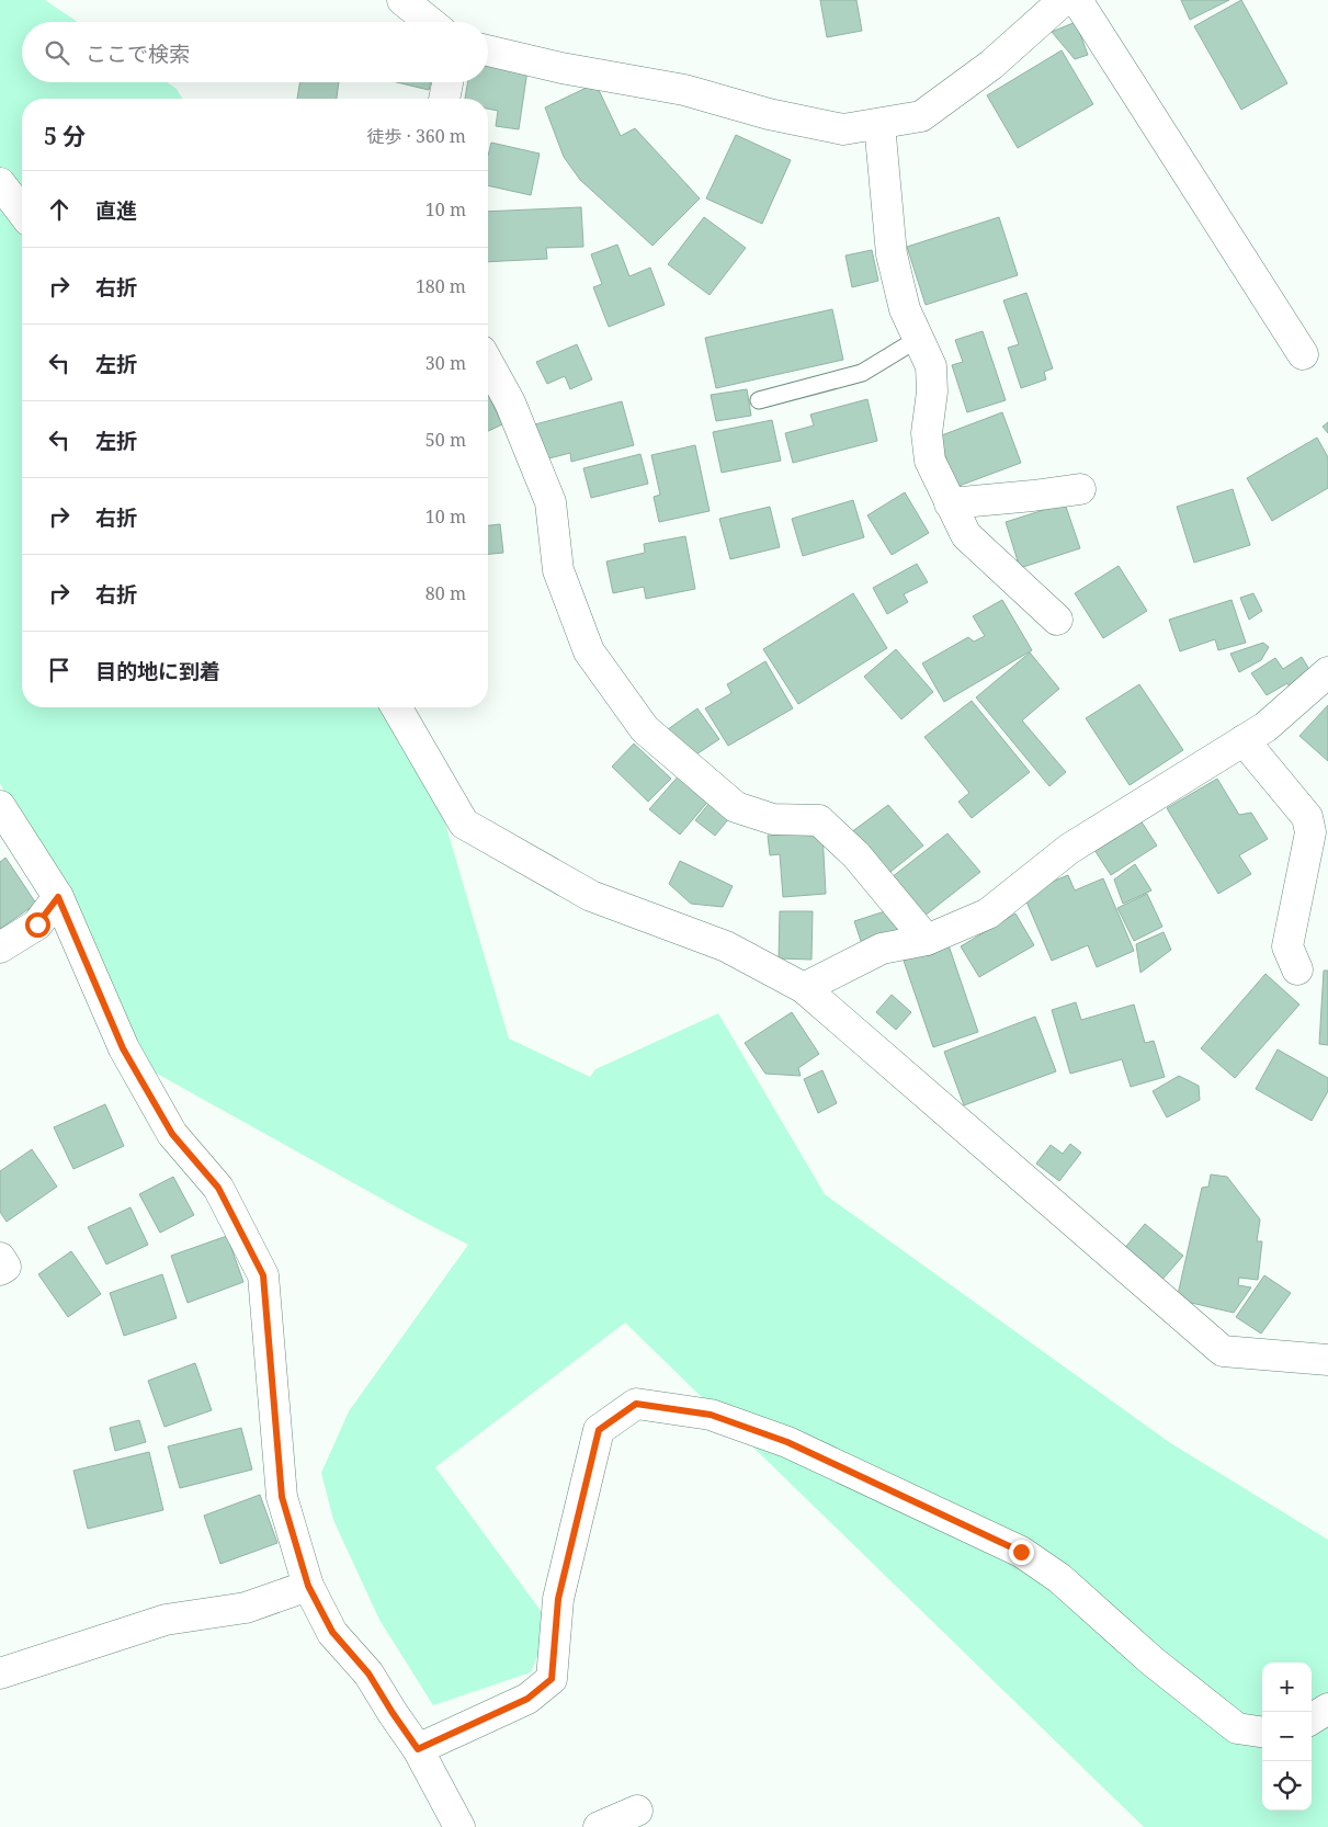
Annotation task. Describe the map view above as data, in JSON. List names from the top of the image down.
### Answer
{
  "page": {
    "search": "ここで検索",
    "heading": ["5 分", "徒歩 · 360 m"],
    "list": [
      ["直進", "10 m"],
      ["右折", "180 m"],
      ["左折", "30 m"],
      ["左折", "50 m"],
      ["右折", "10 m"],
      ["右折", "80 m"],
      "目的地に到着"
    ],
    "map_buttons": ["+", "−"]
  }
}
